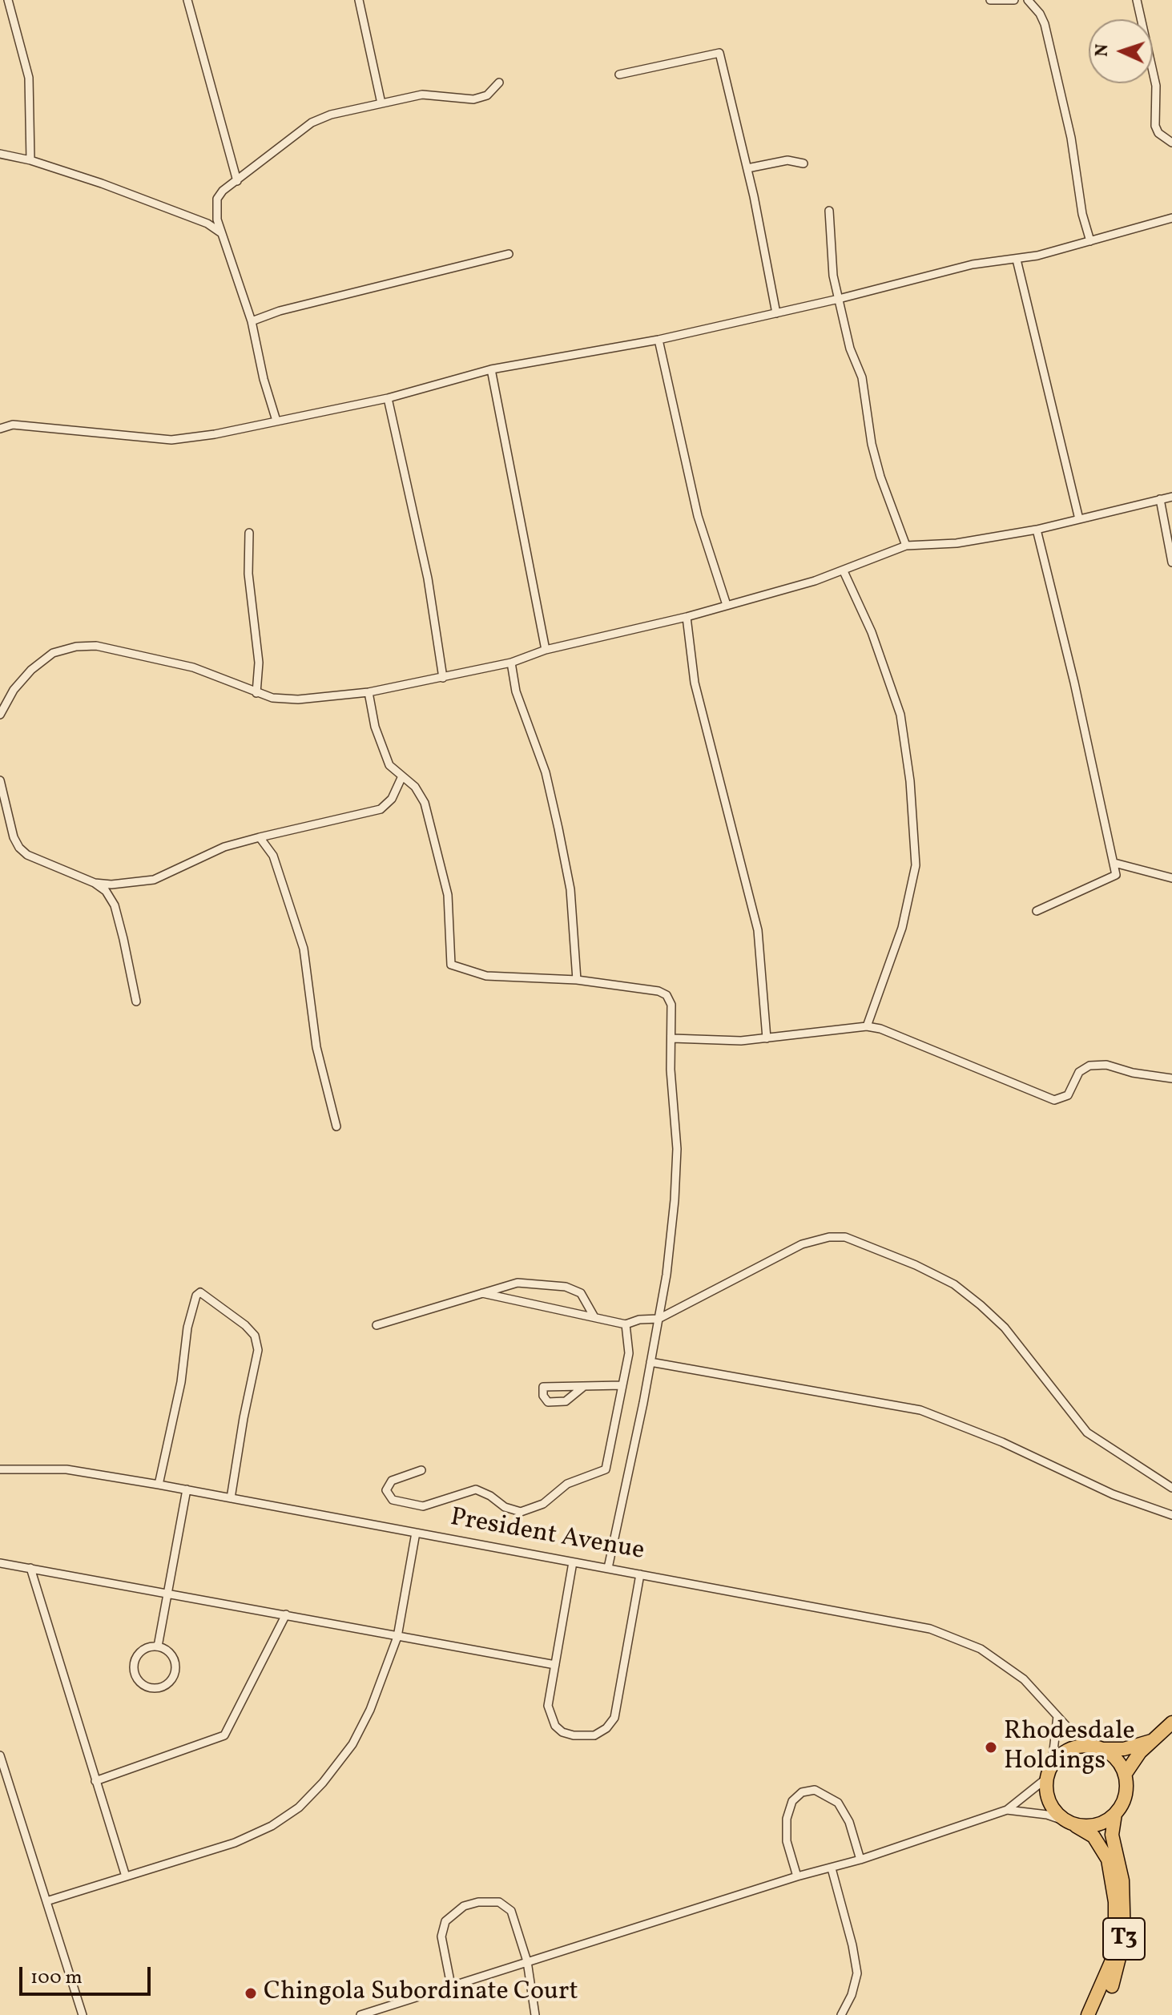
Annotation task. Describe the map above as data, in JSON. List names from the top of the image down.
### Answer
{
  "streets": {
    "highway": ["T3"],
    "street": ["President Avenue"]
  },
  "crossings": [
    ["President Avenue", "T3"]
  ],
  "places": ["Rhodesdale Holdings", "Chingola Subordinate Court"],
  "scale_bar": "100 m",
  "north": "left"
}
